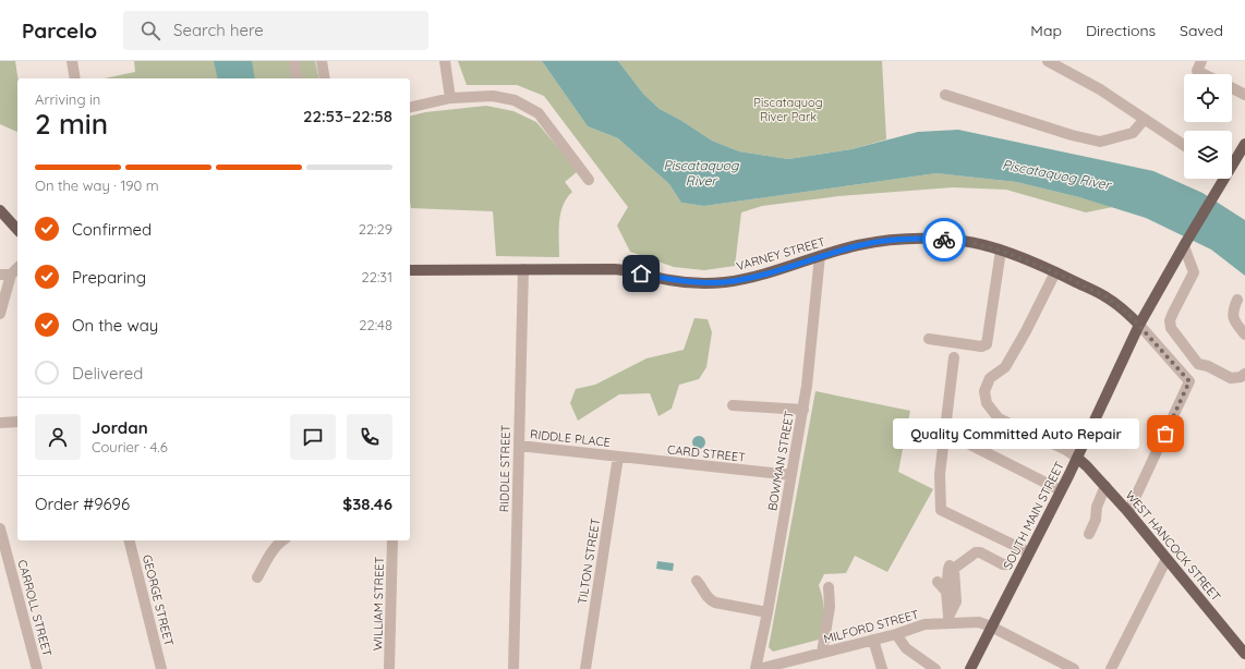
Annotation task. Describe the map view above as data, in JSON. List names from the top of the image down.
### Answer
{
  "streets": {
    "main road": ["VARNEY STREET", "SOUTH MAIN STREET", "WEST HANCOCK STREET"],
    "street": [
      "RIDDLE PLACE",
      "CARD STREET",
      "BOWMAN STREET",
      "RIDDLE STREET",
      "TILTON STREET",
      "GEORGE STREET",
      "WILLIAM STREET",
      "CARROLL STREET",
      "MILFORD STREET"
    ]
  },
  "crossings": [
    ["VARNEY STREET", "BOWMAN STREET"],
    ["VARNEY STREET", "RIDDLE STREET"],
    ["VARNEY STREET", "SOUTH MAIN STREET"],
    ["RIDDLE PLACE", "CARD STREET"],
    ["RIDDLE PLACE", "RIDDLE STREET"],
    ["RIDDLE PLACE", "TILTON STREET"],
    ["CARD STREET", "BOWMAN STREET"],
    ["CARD STREET", "TILTON STREET"],
    ["BOWMAN STREET", "MILFORD STREET"],
    ["SOUTH MAIN STREET", "WEST HANCOCK STREET"],
    ["SOUTH MAIN STREET", "MILFORD STREET"]
  ],
  "water": ["Piscataquog River"],
  "parks": ["Piscataquog River Park"],
  "places": ["Quality Committed Auto Repair"],
  "page": {
    "header": "Parcelo",
    "search": "Search here",
    "nav": ["Map", "Directions", "Saved"],
    "heading": ["2 min", "Arriving in", "22:53–22:58"],
    "panel": [
      "Jordan",
      "Courier · 4.6",
      "Order #9696",
      "$38.46"
    ],
    "bar": "On the way · 190 m",
    "list": [
      ["Confirmed", "22:29"],
      ["Preparing", "22:31"],
      ["On the way", "22:48"],
      "Delivered"
    ],
    "bubble": "Quality Committed Auto Repair"
  }
}
